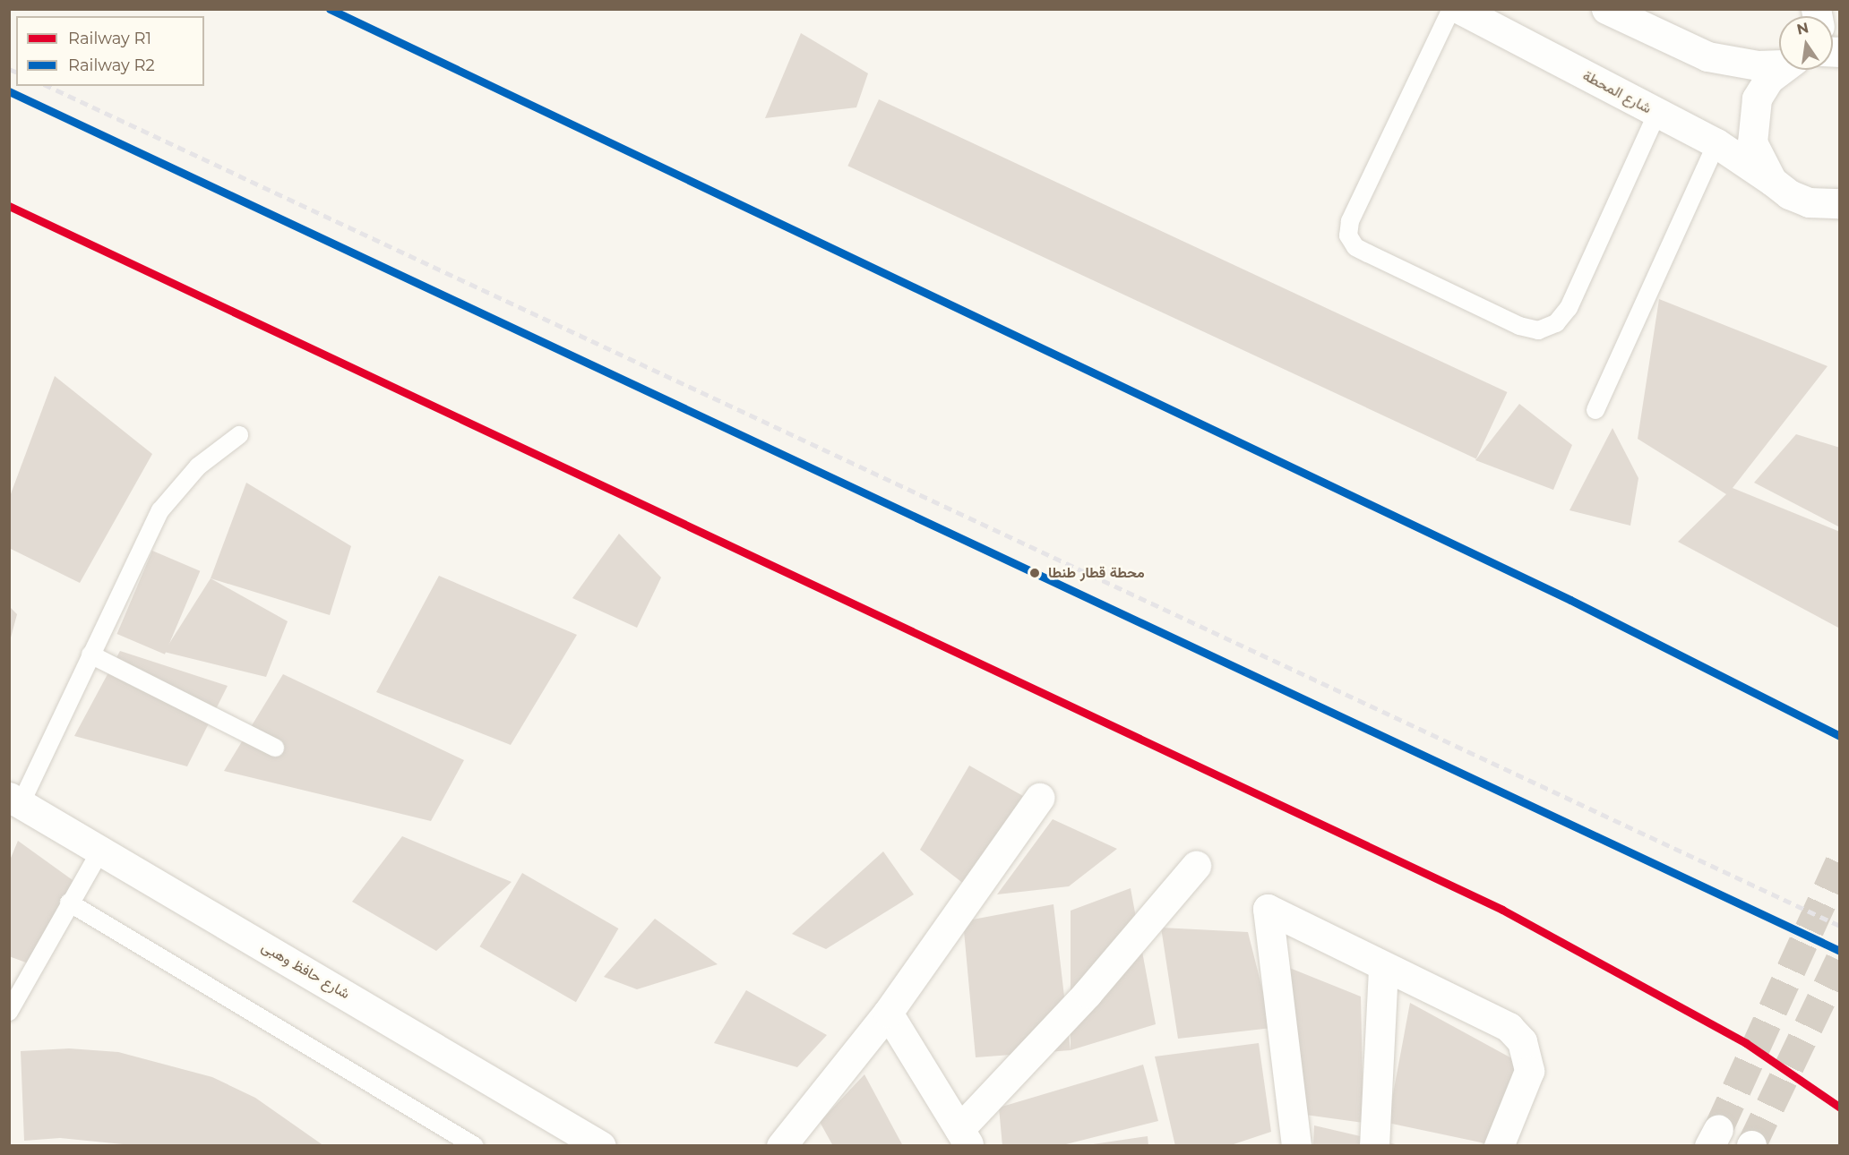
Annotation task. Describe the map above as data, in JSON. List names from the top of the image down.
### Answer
{
  "streets": {
    "street": ["شارع المحطة", "شارع حافظ وهبى"]
  },
  "places": ["محطة قطار طنطا"],
  "lines": ["rail line R2", "rail line R1"],
  "legend": ["Railway R1", "Railway R2"],
  "north": "top"
}
